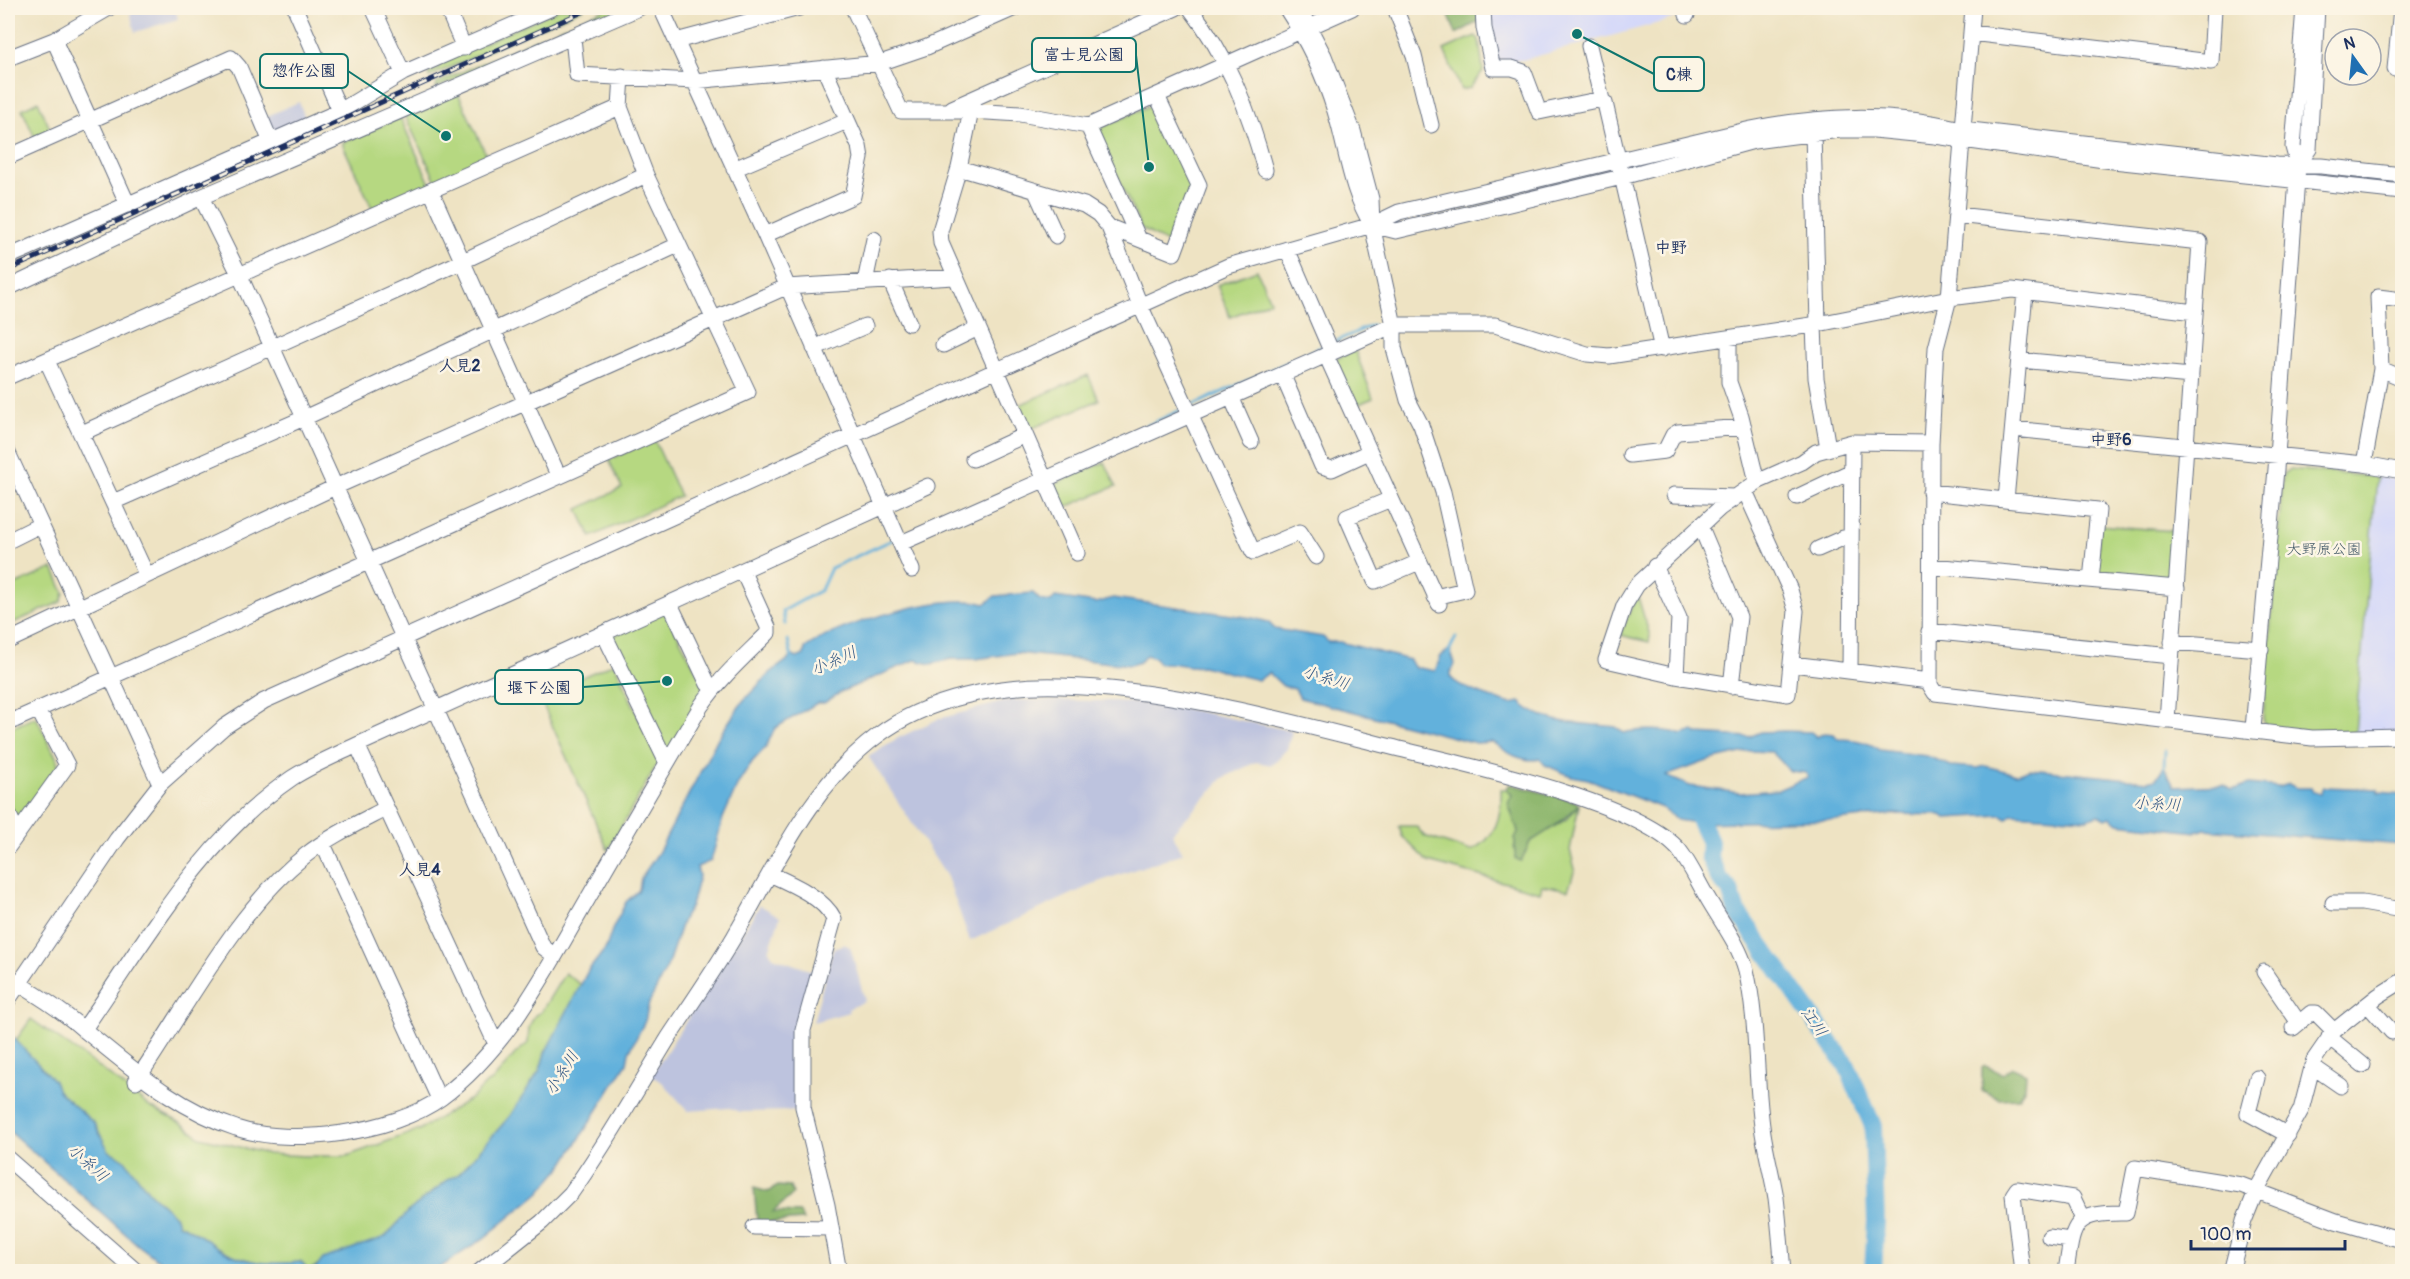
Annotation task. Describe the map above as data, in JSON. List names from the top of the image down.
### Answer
{
  "districts": [
    "中野",
    "人見2",
    "中野6",
    "人見4"
  ],
  "water": ["小糸川", "江川"],
  "parks": ["大野原公園"],
  "places": [
    "C棟",
    "惣作公園",
    "富士見公園",
    "堰下公園"
  ],
  "scale_bar": "100 m",
  "north": "top"
}
